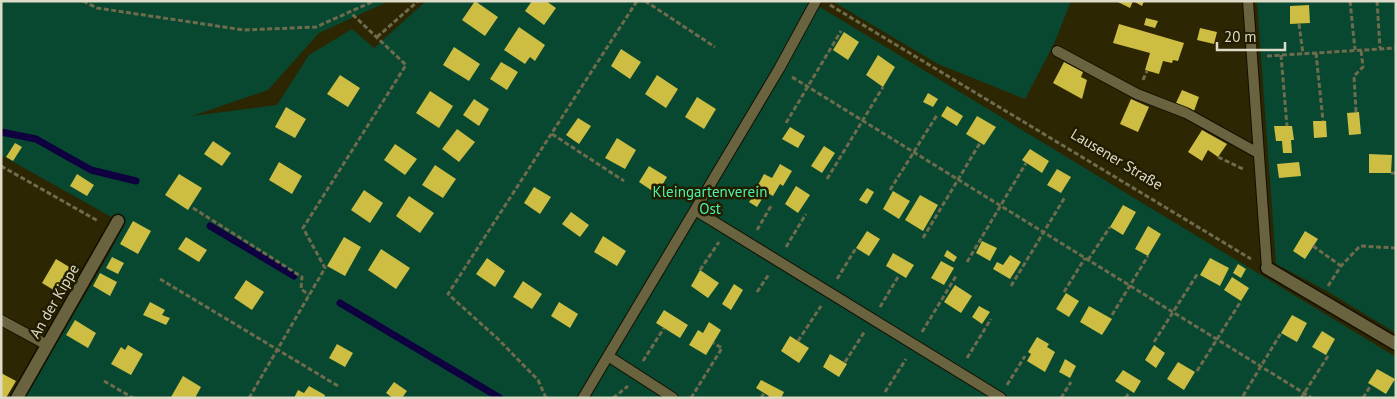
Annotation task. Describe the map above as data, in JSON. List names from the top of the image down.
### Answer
{
  "streets": {
    "street": ["An der Kippe"],
    "path": ["Lausener Straße"]
  },
  "parks": ["Kleingartenverein Ost"],
  "scale_bar": "20 m"
}
